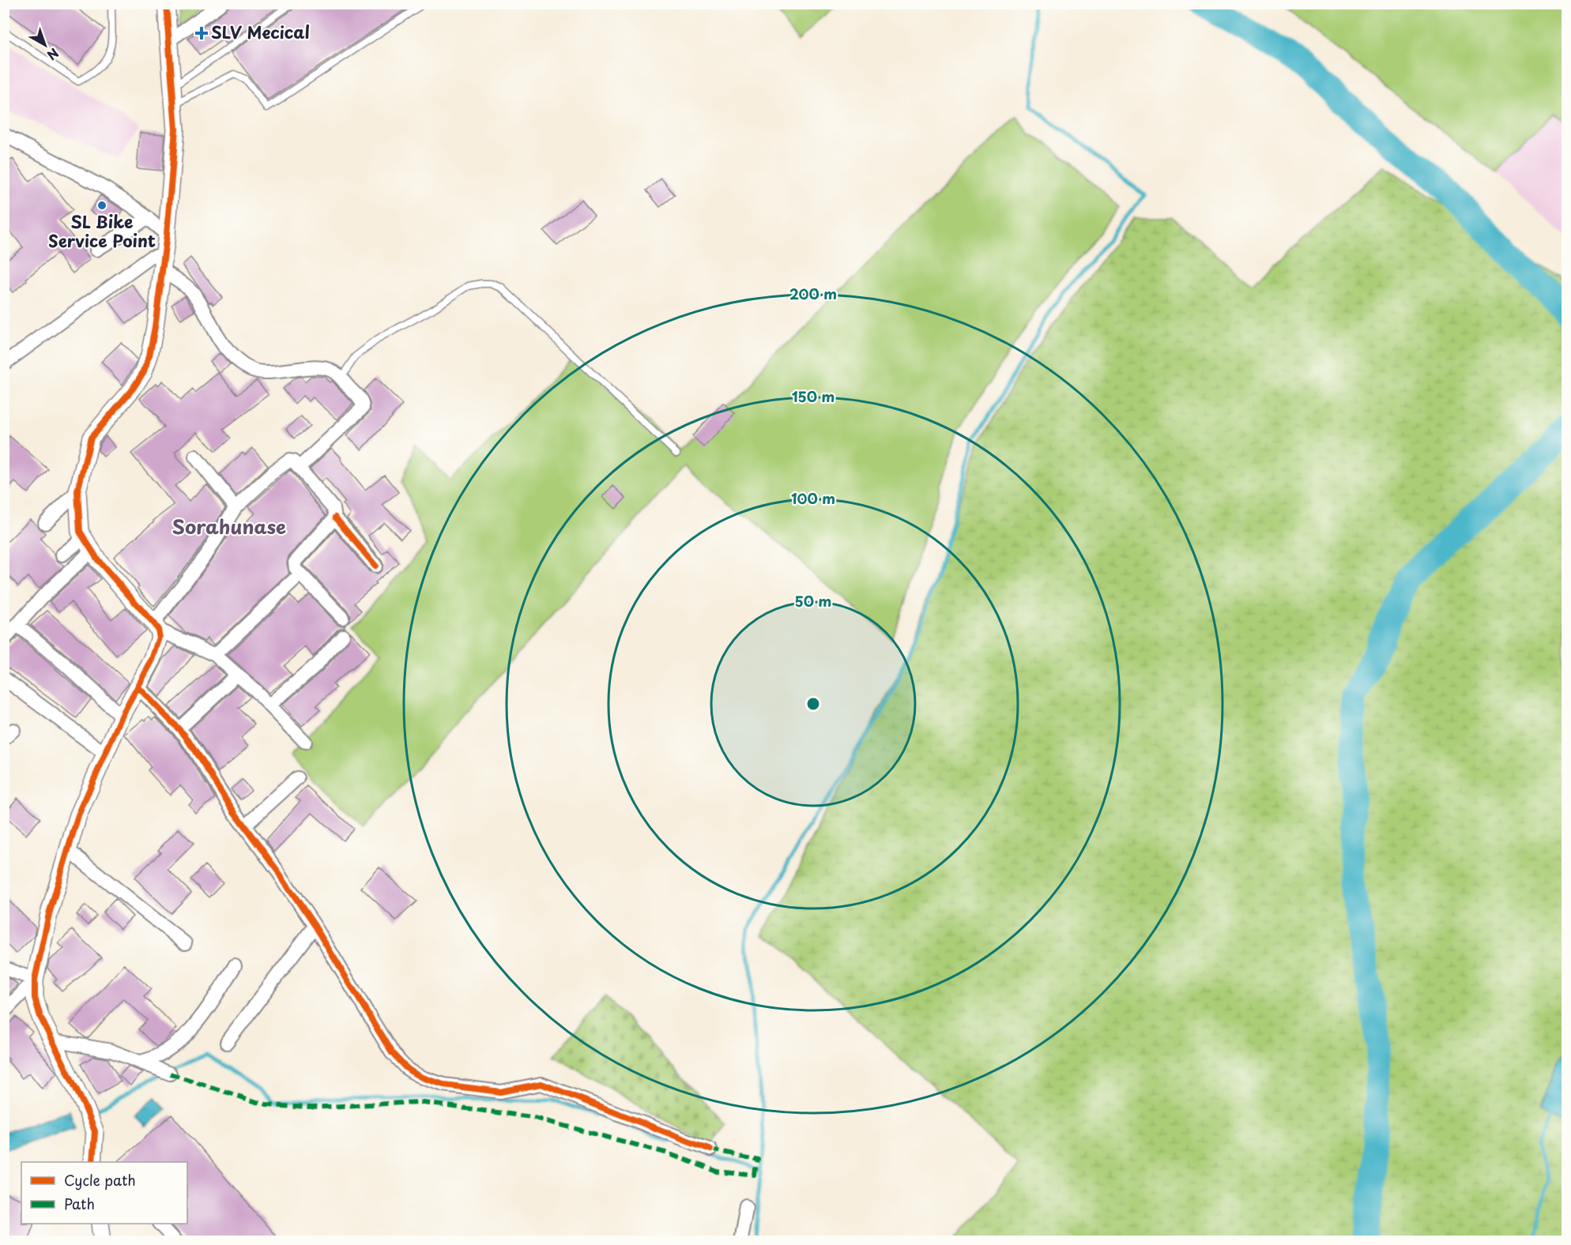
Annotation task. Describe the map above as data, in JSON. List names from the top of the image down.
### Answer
{
  "districts": ["Sorahunase"],
  "places": {
    "health": ["SLV Mecical"],
    "other": ["SL Bike Service Point"]
  },
  "legend": ["Cycle path", "Path"],
  "north": "bottom right",
  "rings": [
    "200 m",
    "150 m",
    "100 m",
    "50 m"
  ]
}
